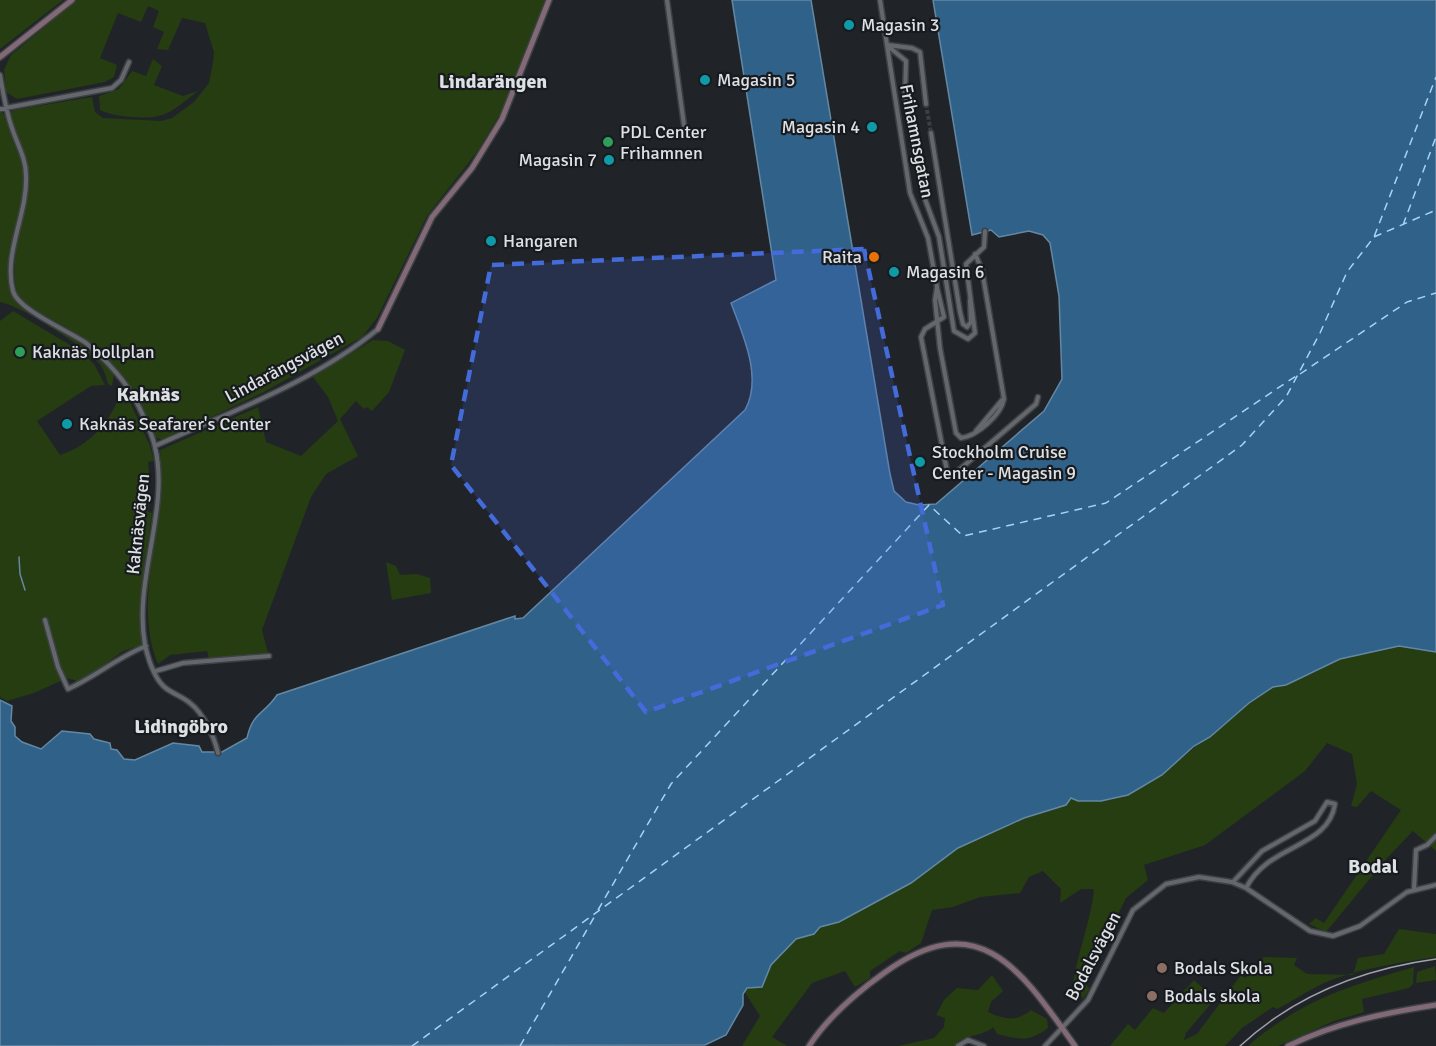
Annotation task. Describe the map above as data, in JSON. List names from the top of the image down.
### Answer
{
  "streets": {
    "street": [
      "Frihamnsgatan",
      "Lindarängsvägen",
      "Kaknäsvägen",
      "Bodalsvägen"
    ]
  },
  "crossings": [
    ["Lindarängsvägen", "Kaknäsvägen"]
  ],
  "districts": [
    "Lindarängen",
    "Kaknäs",
    "Lidingöbro",
    "Bodal"
  ],
  "places": [
    "Magasin 3",
    "Magasin 5",
    "Magasin 4",
    "PDL Center Frihamnen",
    "Magasin 7",
    "Hangaren",
    "Raita",
    "Magasin 6",
    "Kaknäs bollplan",
    "Kaknäs Seafarer's Center",
    "Stockholm Cruise Center - Magasin 9",
    "Bodals Skola",
    "Bodals skola"
  ]
}
